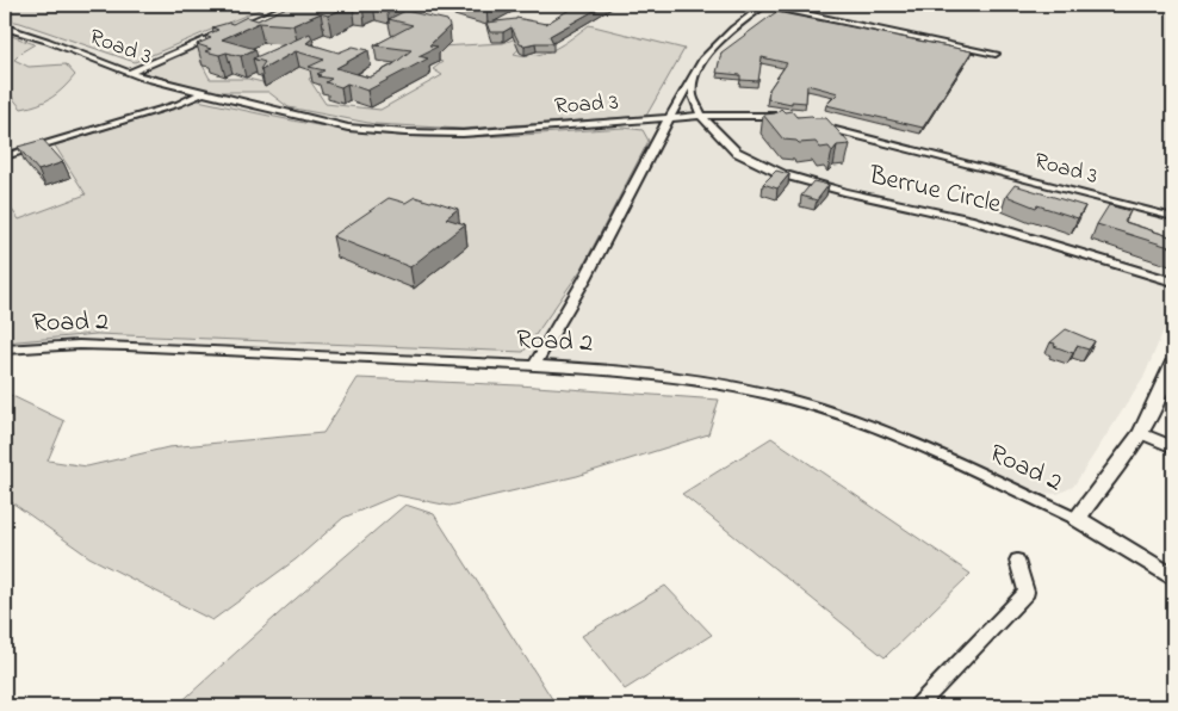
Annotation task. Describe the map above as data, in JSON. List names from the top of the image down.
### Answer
{
  "streets": {
    "street": ["Road 3", "Berrue Circle", "Road 2"]
  },
  "crossings": [
    ["Road 3", "Berrue Circle"]
  ]
}
